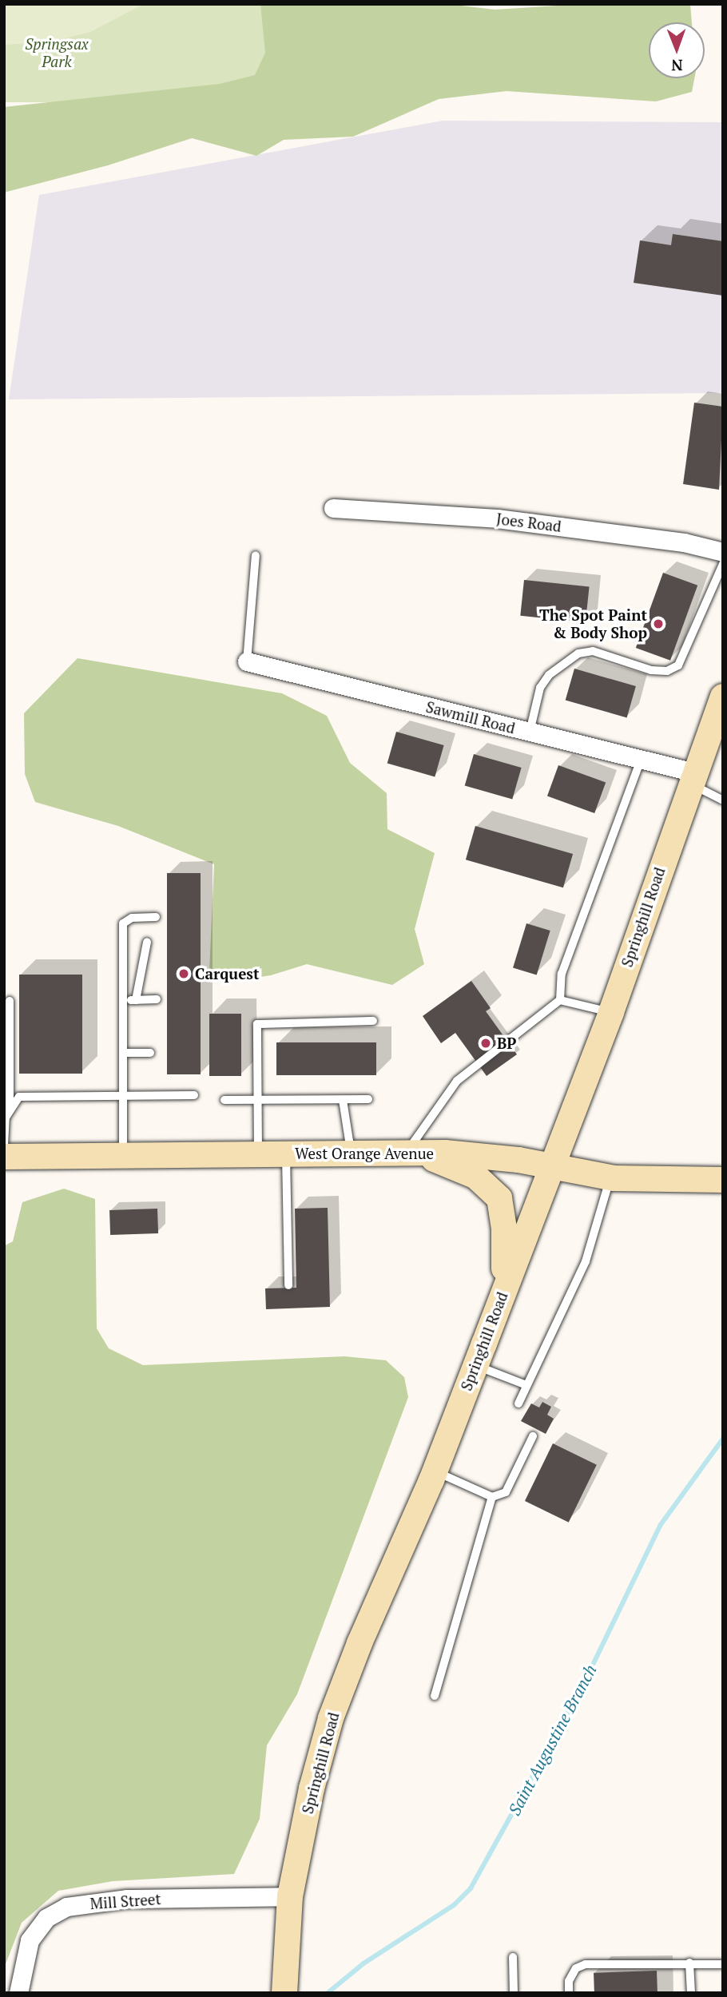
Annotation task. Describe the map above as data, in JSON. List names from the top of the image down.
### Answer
{
  "streets": {
    "main road": ["Springhill Road", "West Orange Avenue"],
    "street": ["Joes Road", "Sawmill Road", "Mill Street"]
  },
  "crossings": [
    ["Sawmill Road", "Springhill Road"],
    ["Springhill Road", "West Orange Avenue"],
    ["Springhill Road", "Mill Street"]
  ],
  "water": ["Saint Augustine Branch"],
  "parks": ["Springsax Park"],
  "places": ["The Spot Paint & Body Shop", "Carquest", "BP"],
  "north": "bottom"
}
